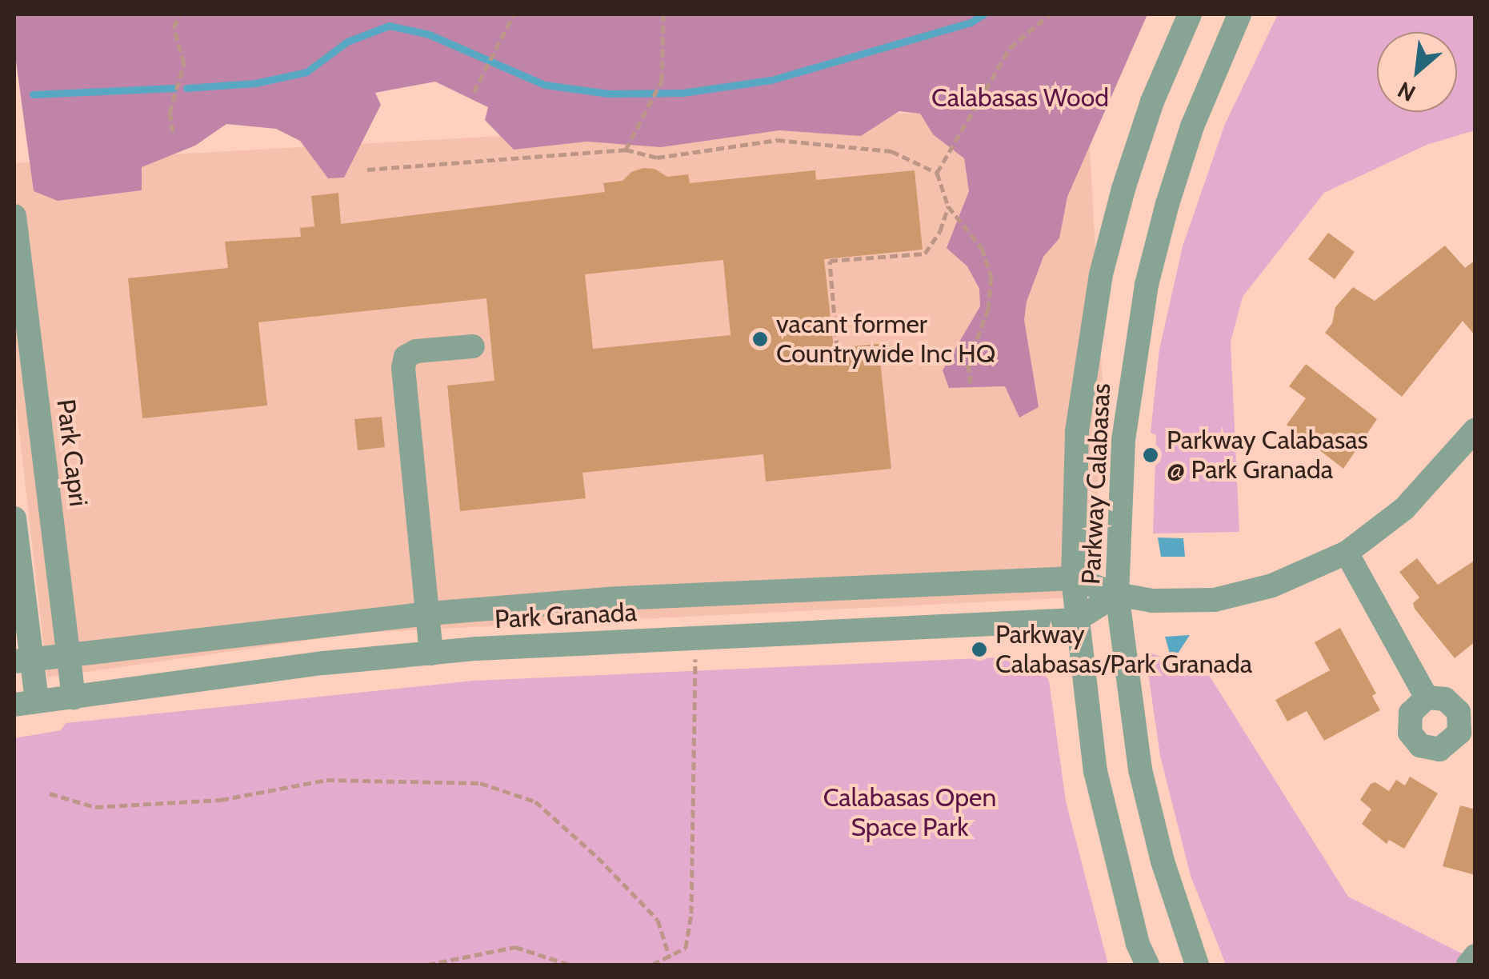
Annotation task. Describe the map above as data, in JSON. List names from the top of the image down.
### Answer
{
  "streets": {
    "street": ["Park Capri", "Parkway Calabasas", "Park Granada"]
  },
  "crossings": [
    ["Park Capri", "Park Granada"],
    ["Parkway Calabasas", "Park Granada"]
  ],
  "parks": ["Calabasas Wood", "Calabasas Open Space Park"],
  "places": ["vacant former Countrywide Inc HQ", "Parkway Calabasas @ Park Granada", "Parkway Calabasas/Park Granada"],
  "north": "bottom left"
}
